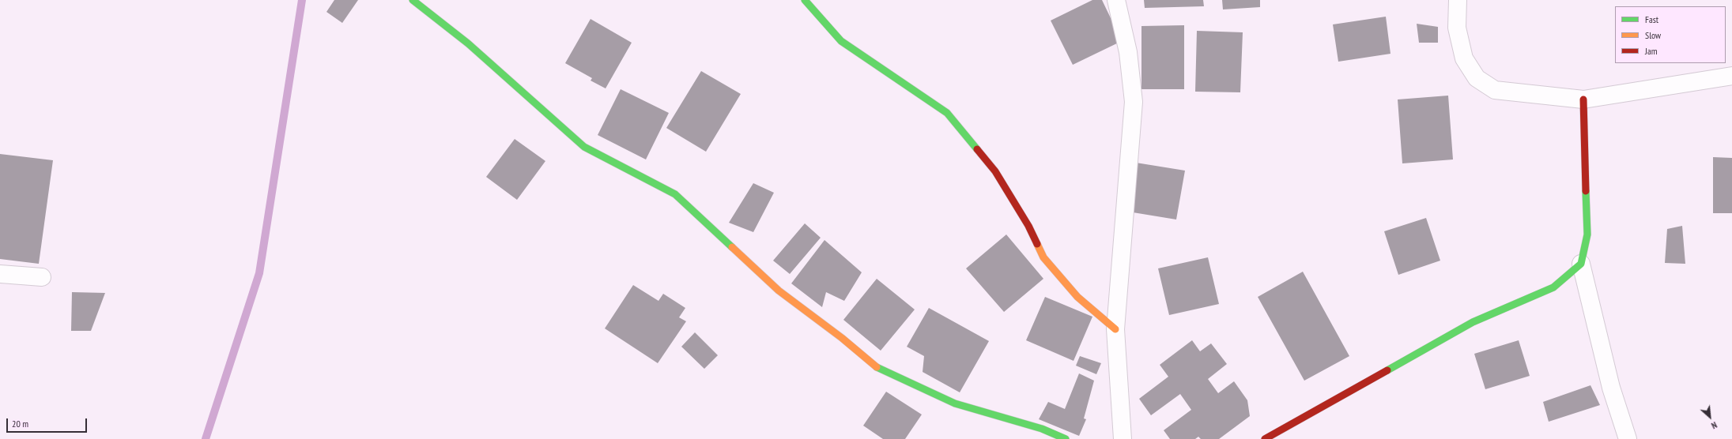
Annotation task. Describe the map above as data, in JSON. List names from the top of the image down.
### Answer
{
  "legend": ["Fast", "Slow", "Jam"],
  "scale_bar": "20 m",
  "north": "bottom right"
}
